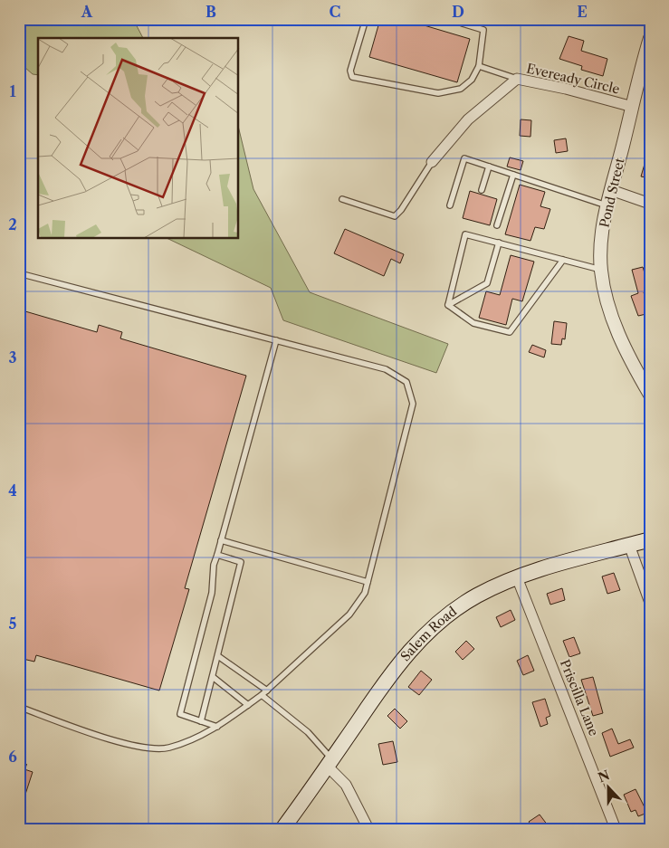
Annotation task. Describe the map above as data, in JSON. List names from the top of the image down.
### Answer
{
  "streets": {
    "main road": ["Salem Road"],
    "street": ["Eveready Circle", "Pond Street", "Priscilla Lane"]
  },
  "crossings": [
    ["Eveready Circle", "Pond Street"],
    ["Salem Road", "Priscilla Lane"]
  ],
  "north": "top",
  "grid": {
    "columns": [
      "A",
      "B",
      "C",
      "D",
      "E"
    ],
    "rows": [
      "1",
      "2",
      "3",
      "4",
      "5",
      "6"
    ]
  }
}
